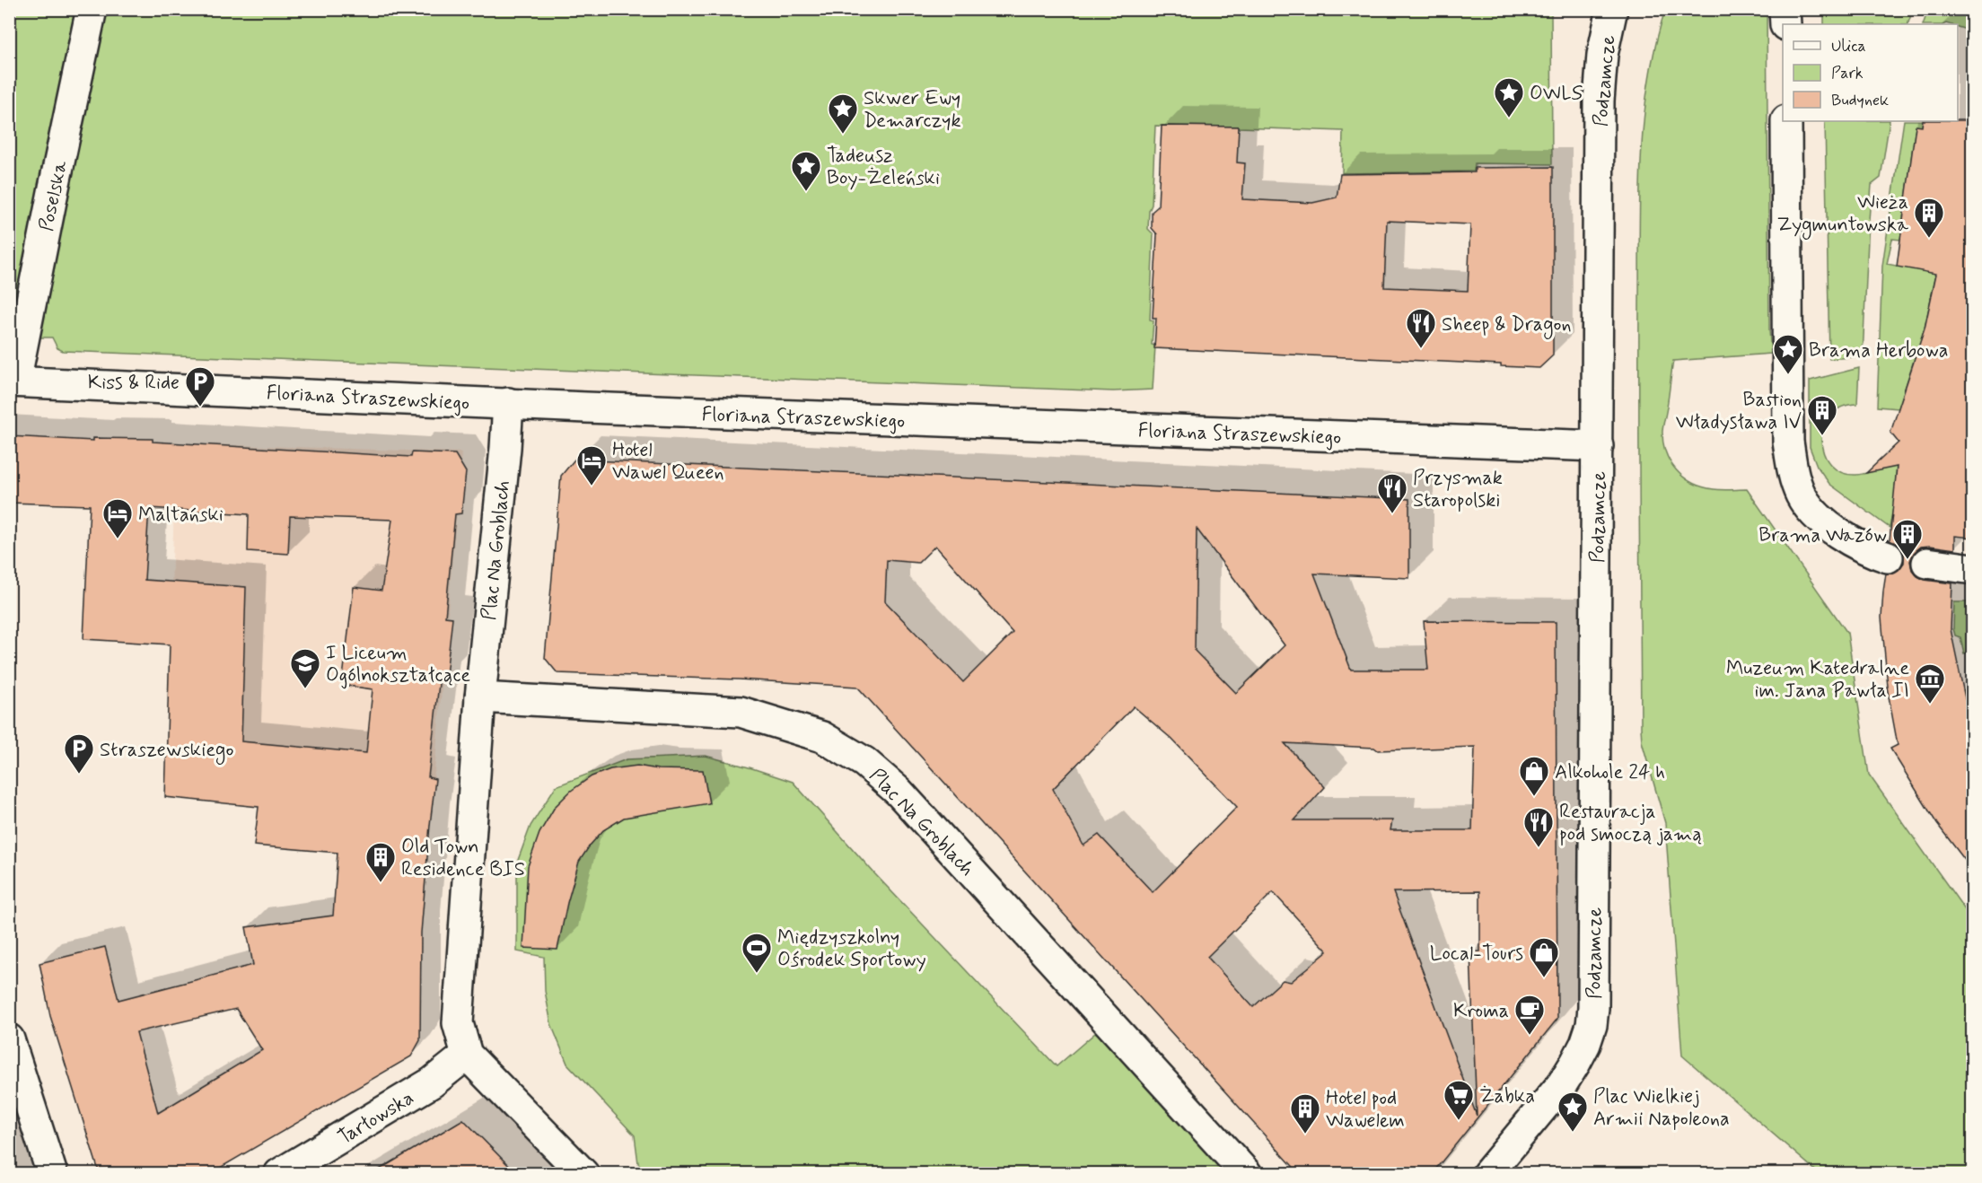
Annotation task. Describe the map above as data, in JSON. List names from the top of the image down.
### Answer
{
  "streets": {
    "street": [
      "Podzamcze",
      "Poselska",
      "Floriana Straszewskiego",
      "Plac Na Groblach",
      "Tarłowska"
    ]
  },
  "crossings": [
    ["Podzamcze", "Floriana Straszewskiego"],
    ["Poselska", "Floriana Straszewskiego"],
    ["Floriana Straszewskiego", "Plac Na Groblach"],
    ["Plac Na Groblach", "Tarłowska"]
  ],
  "places": {
    "place": [
      "OWLS",
      "Skwer Ewy Demarczyk",
      "Tadeusz Boy-Żeleński",
      "Brama Herbowa",
      "Plac Wielkiej Armii Napoleona"
    ],
    "building": [
      "Wieża Zygmuntowska",
      "Bastion Władysława IV",
      "Brama Wazów",
      "Old Town Residence BIS",
      "Hotel pod Wawelem"
    ],
    "restaurant": ["Sheep & Dragon", "Przysmak Staropolski", "Restauracja pod smoczą jamą"],
    "parking": ["Kiss & Ride", "Straszewskiego"],
    "hotel": ["Hotel Wawel Queen", "Maltański"],
    "school or university": ["I Liceum Ogólnokształcące"],
    "museum": ["Muzeum Katedralne im. Jana Pawła II"],
    "shop": ["Alkohole 24 h", "Local-Tours"],
    "sports": ["Międzyszkolny Ośrodek Sportowy"],
    "cafe": ["Kroma"],
    "supermarket": ["Żabka"]
  },
  "legend": ["Ulica", "Park", "Budynek"]
}
